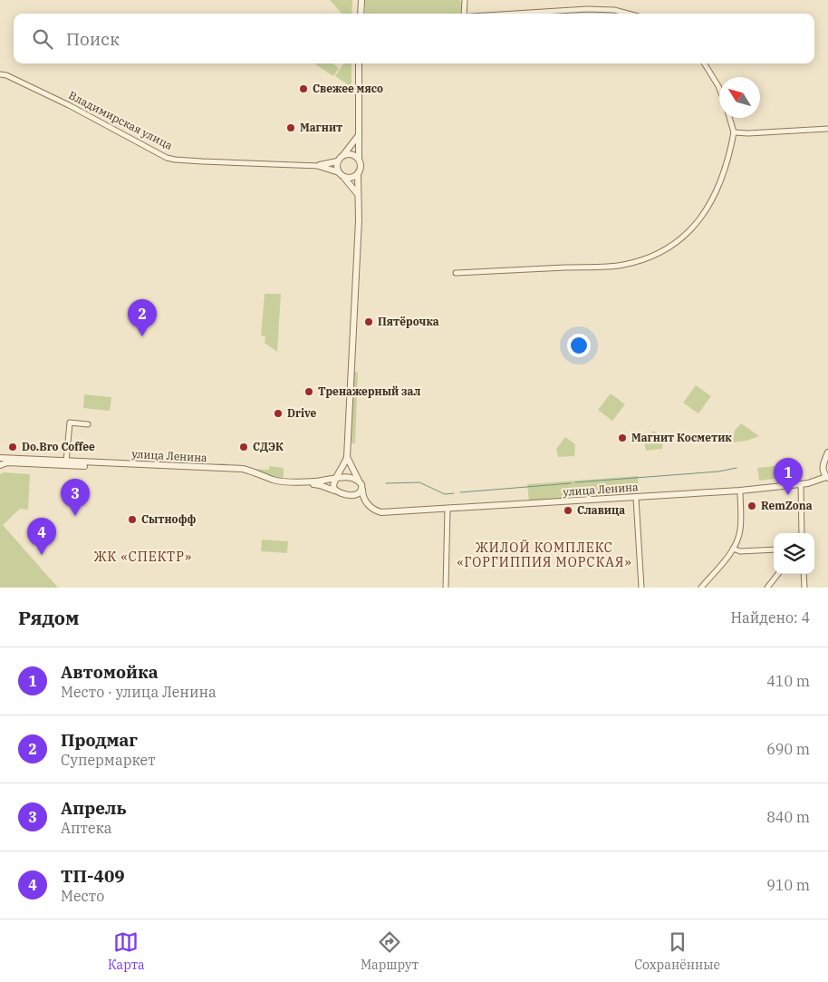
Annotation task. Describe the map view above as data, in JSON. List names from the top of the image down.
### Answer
{
  "streets": {
    "street": ["Владимирская улица", "улица Ленина"]
  },
  "districts": ["ЖИЛОЙ КОМПЛЕКС «ГОРГИППИЯ МОРСКАЯ»", "ЖК «СПЕКТР»"],
  "places": [
    "Свежее мясо",
    "Магнит",
    "Пятёрочка",
    "Тренажерный зал",
    "Drive",
    "Магнит Косметик",
    "Do.Bro Coffee",
    "СДЭК",
    "RemZona",
    "Славица",
    "Сытнофф"
  ],
  "north": "top left",
  "page": {
    "search": "Поиск",
    "pins": [
      "2",
      "1",
      "3",
      "4"
    ],
    "heading": ["Рядом", "Найдено: 4"],
    "list": [
      {
        "mark": "1",
        "name": "Автомойка",
        "note": "Место · улица Ленина",
        "value": "410 m"
      },
      {
        "mark": "2",
        "name": "Продмаг",
        "note": "Супермаркет",
        "value": "690 m"
      },
      {
        "mark": "3",
        "name": "Апрель",
        "note": "Аптека",
        "value": "840 m"
      },
      {
        "mark": "4",
        "name": "ТП-409",
        "note": "Место",
        "value": "910 m"
      }
    ],
    "nav": ["Карта", "Маршрут", "Сохранённые"]
  }
}
